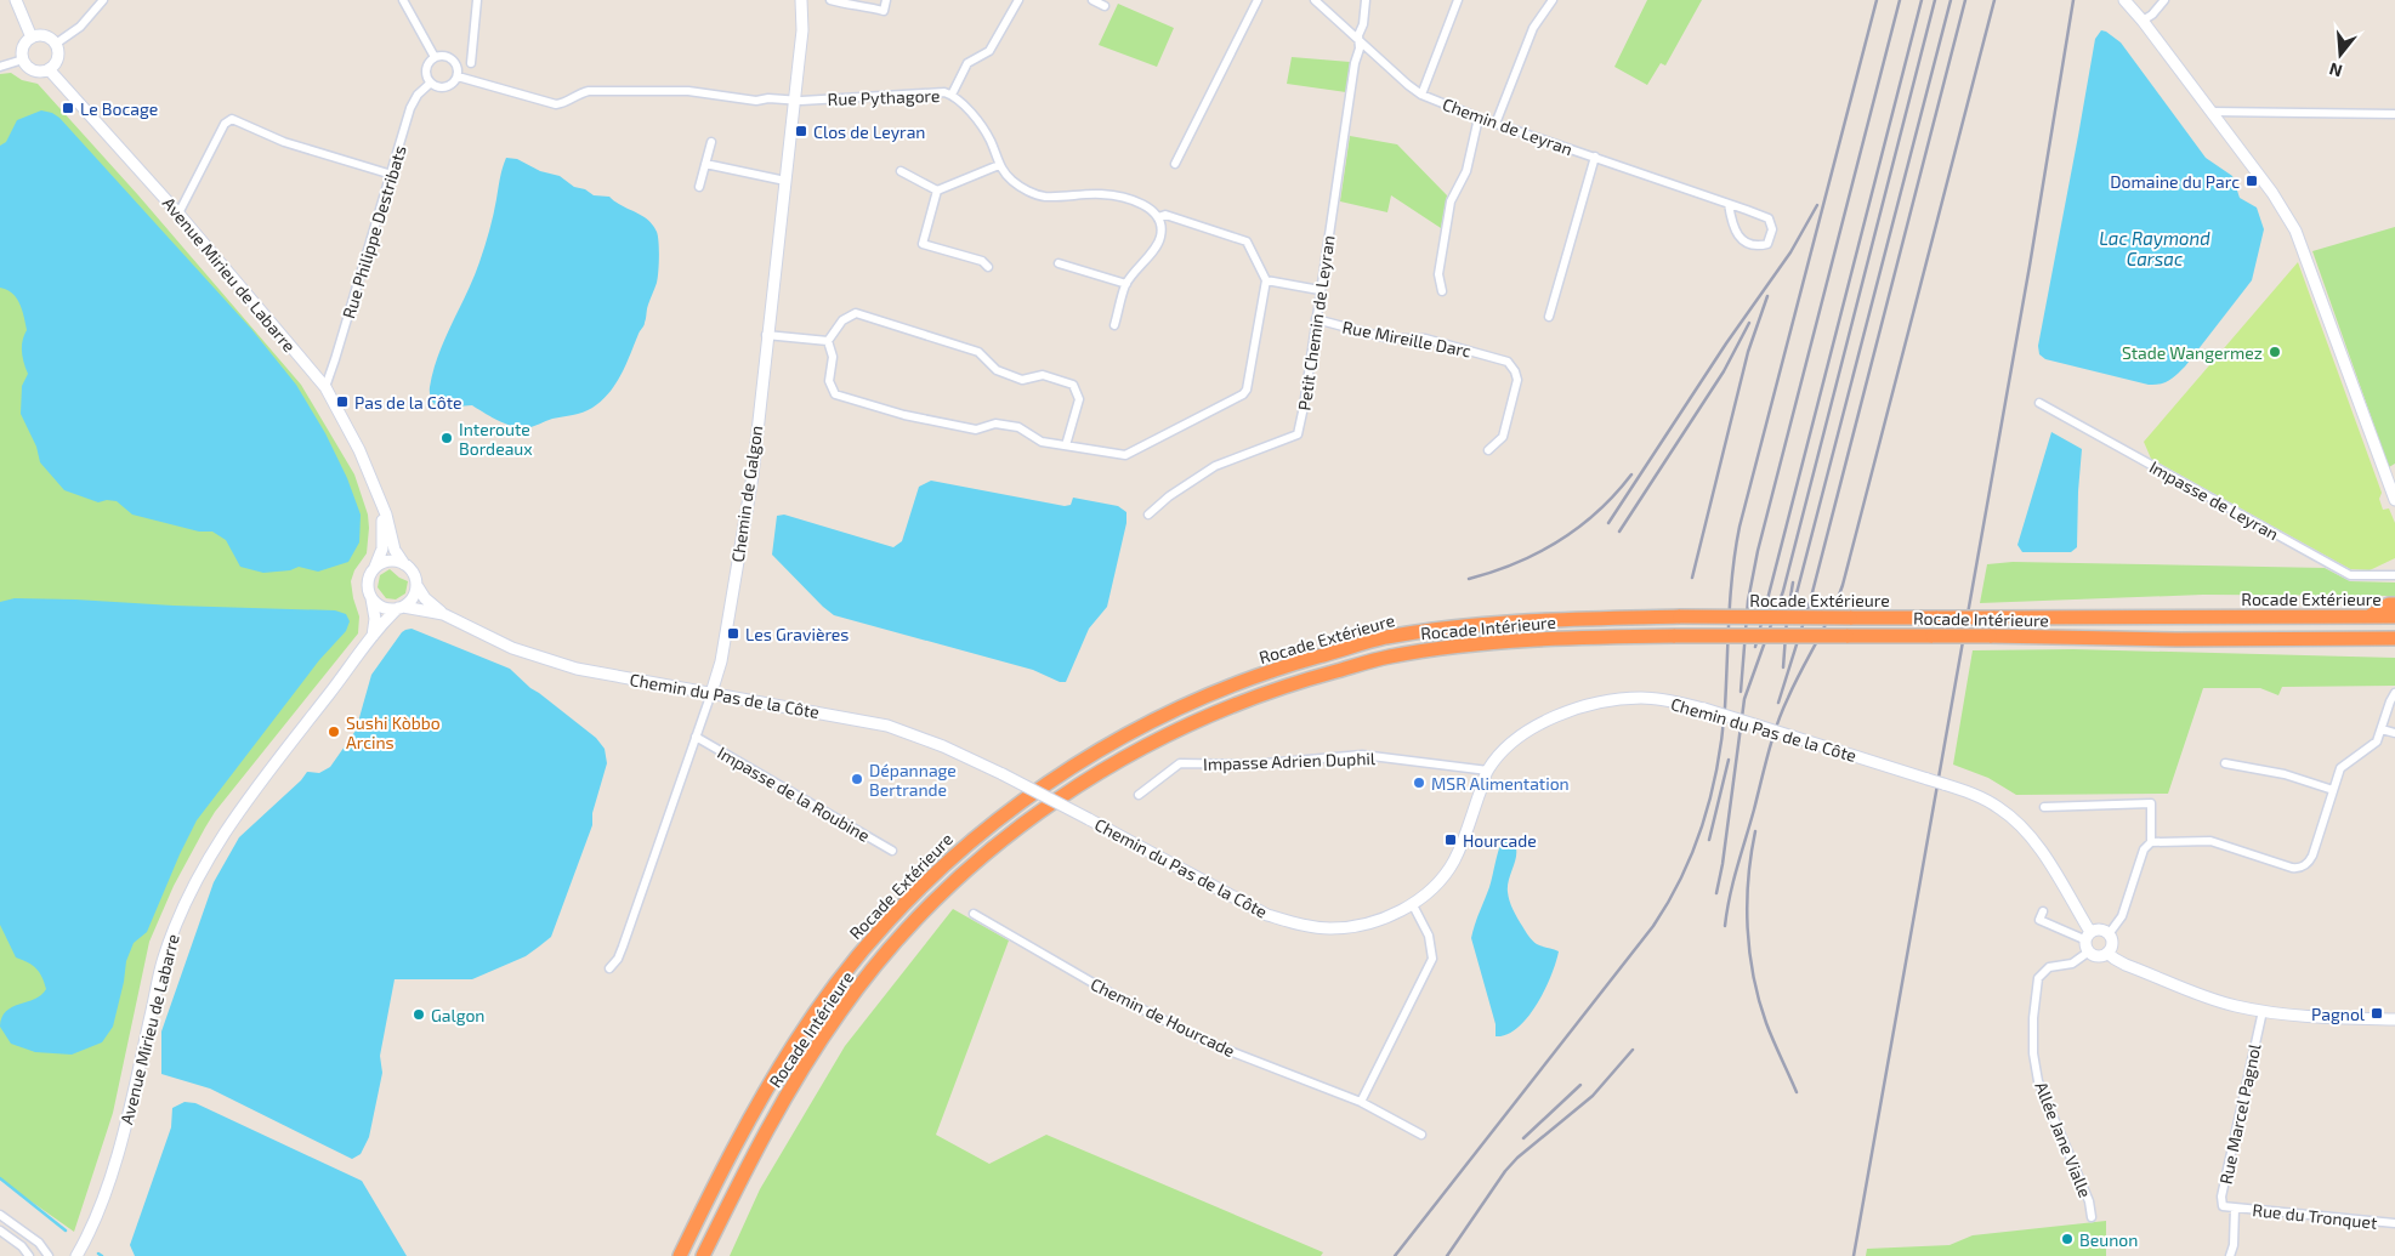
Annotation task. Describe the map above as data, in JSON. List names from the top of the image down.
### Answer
{
  "streets": {
    "highway": ["Rocade Extérieure", "Rocade Intérieure"],
    "street": [
      "Rue Pythagore",
      "Chemin de Leyran",
      "Rue Philippe Destribats",
      "Avenue Mirieu de Labarre",
      "Petit Chemin de Leyran",
      "Rue Mireille Darc",
      "Chemin de Galgon",
      "Impasse de Leyran",
      "Chemin du Pas de la Côte",
      "Impasse Adrien Duphil",
      "Impasse de la Roubine",
      "Chemin de Hourcade",
      "Rue Marcel Pagnol",
      "Allée Jane Vialle",
      "Rue du Tronquet"
    ]
  },
  "crossings": [
    ["Rue Pythagore", "Rue Philippe Destribats"],
    ["Rue Pythagore", "Chemin de Galgon"],
    ["Chemin de Leyran", "Petit Chemin de Leyran"],
    ["Rue Philippe Destribats", "Avenue Mirieu de Labarre"],
    ["Avenue Mirieu de Labarre", "Chemin du Pas de la Côte"],
    ["Petit Chemin de Leyran", "Rue Mireille Darc"],
    ["Chemin de Galgon", "Chemin du Pas de la Côte"],
    ["Chemin de Galgon", "Impasse de la Roubine"],
    ["Chemin du Pas de la Côte", "Impasse Adrien Duphil"],
    ["Chemin du Pas de la Côte", "Allée Jane Vialle"],
    ["Rue Marcel Pagnol", "Rue du Tronquet"]
  ],
  "water": ["Lac Raymond Carsac"],
  "places": {
    "transit": [
      "Le Bocage",
      "Clos de Leyran",
      "Domaine du Parc",
      "Pas de la Côte",
      "Les Gravières",
      "Hourcade",
      "Pagnol"
    ],
    "other": [
      "Stade Wangermez",
      "Interoute Bordeaux",
      "Sushi Kòbbo Arcins",
      "Dépannage Bertrande",
      "MSR Alimentation",
      "Galgon",
      "Beunon"
    ]
  },
  "north": "bottom"
}
